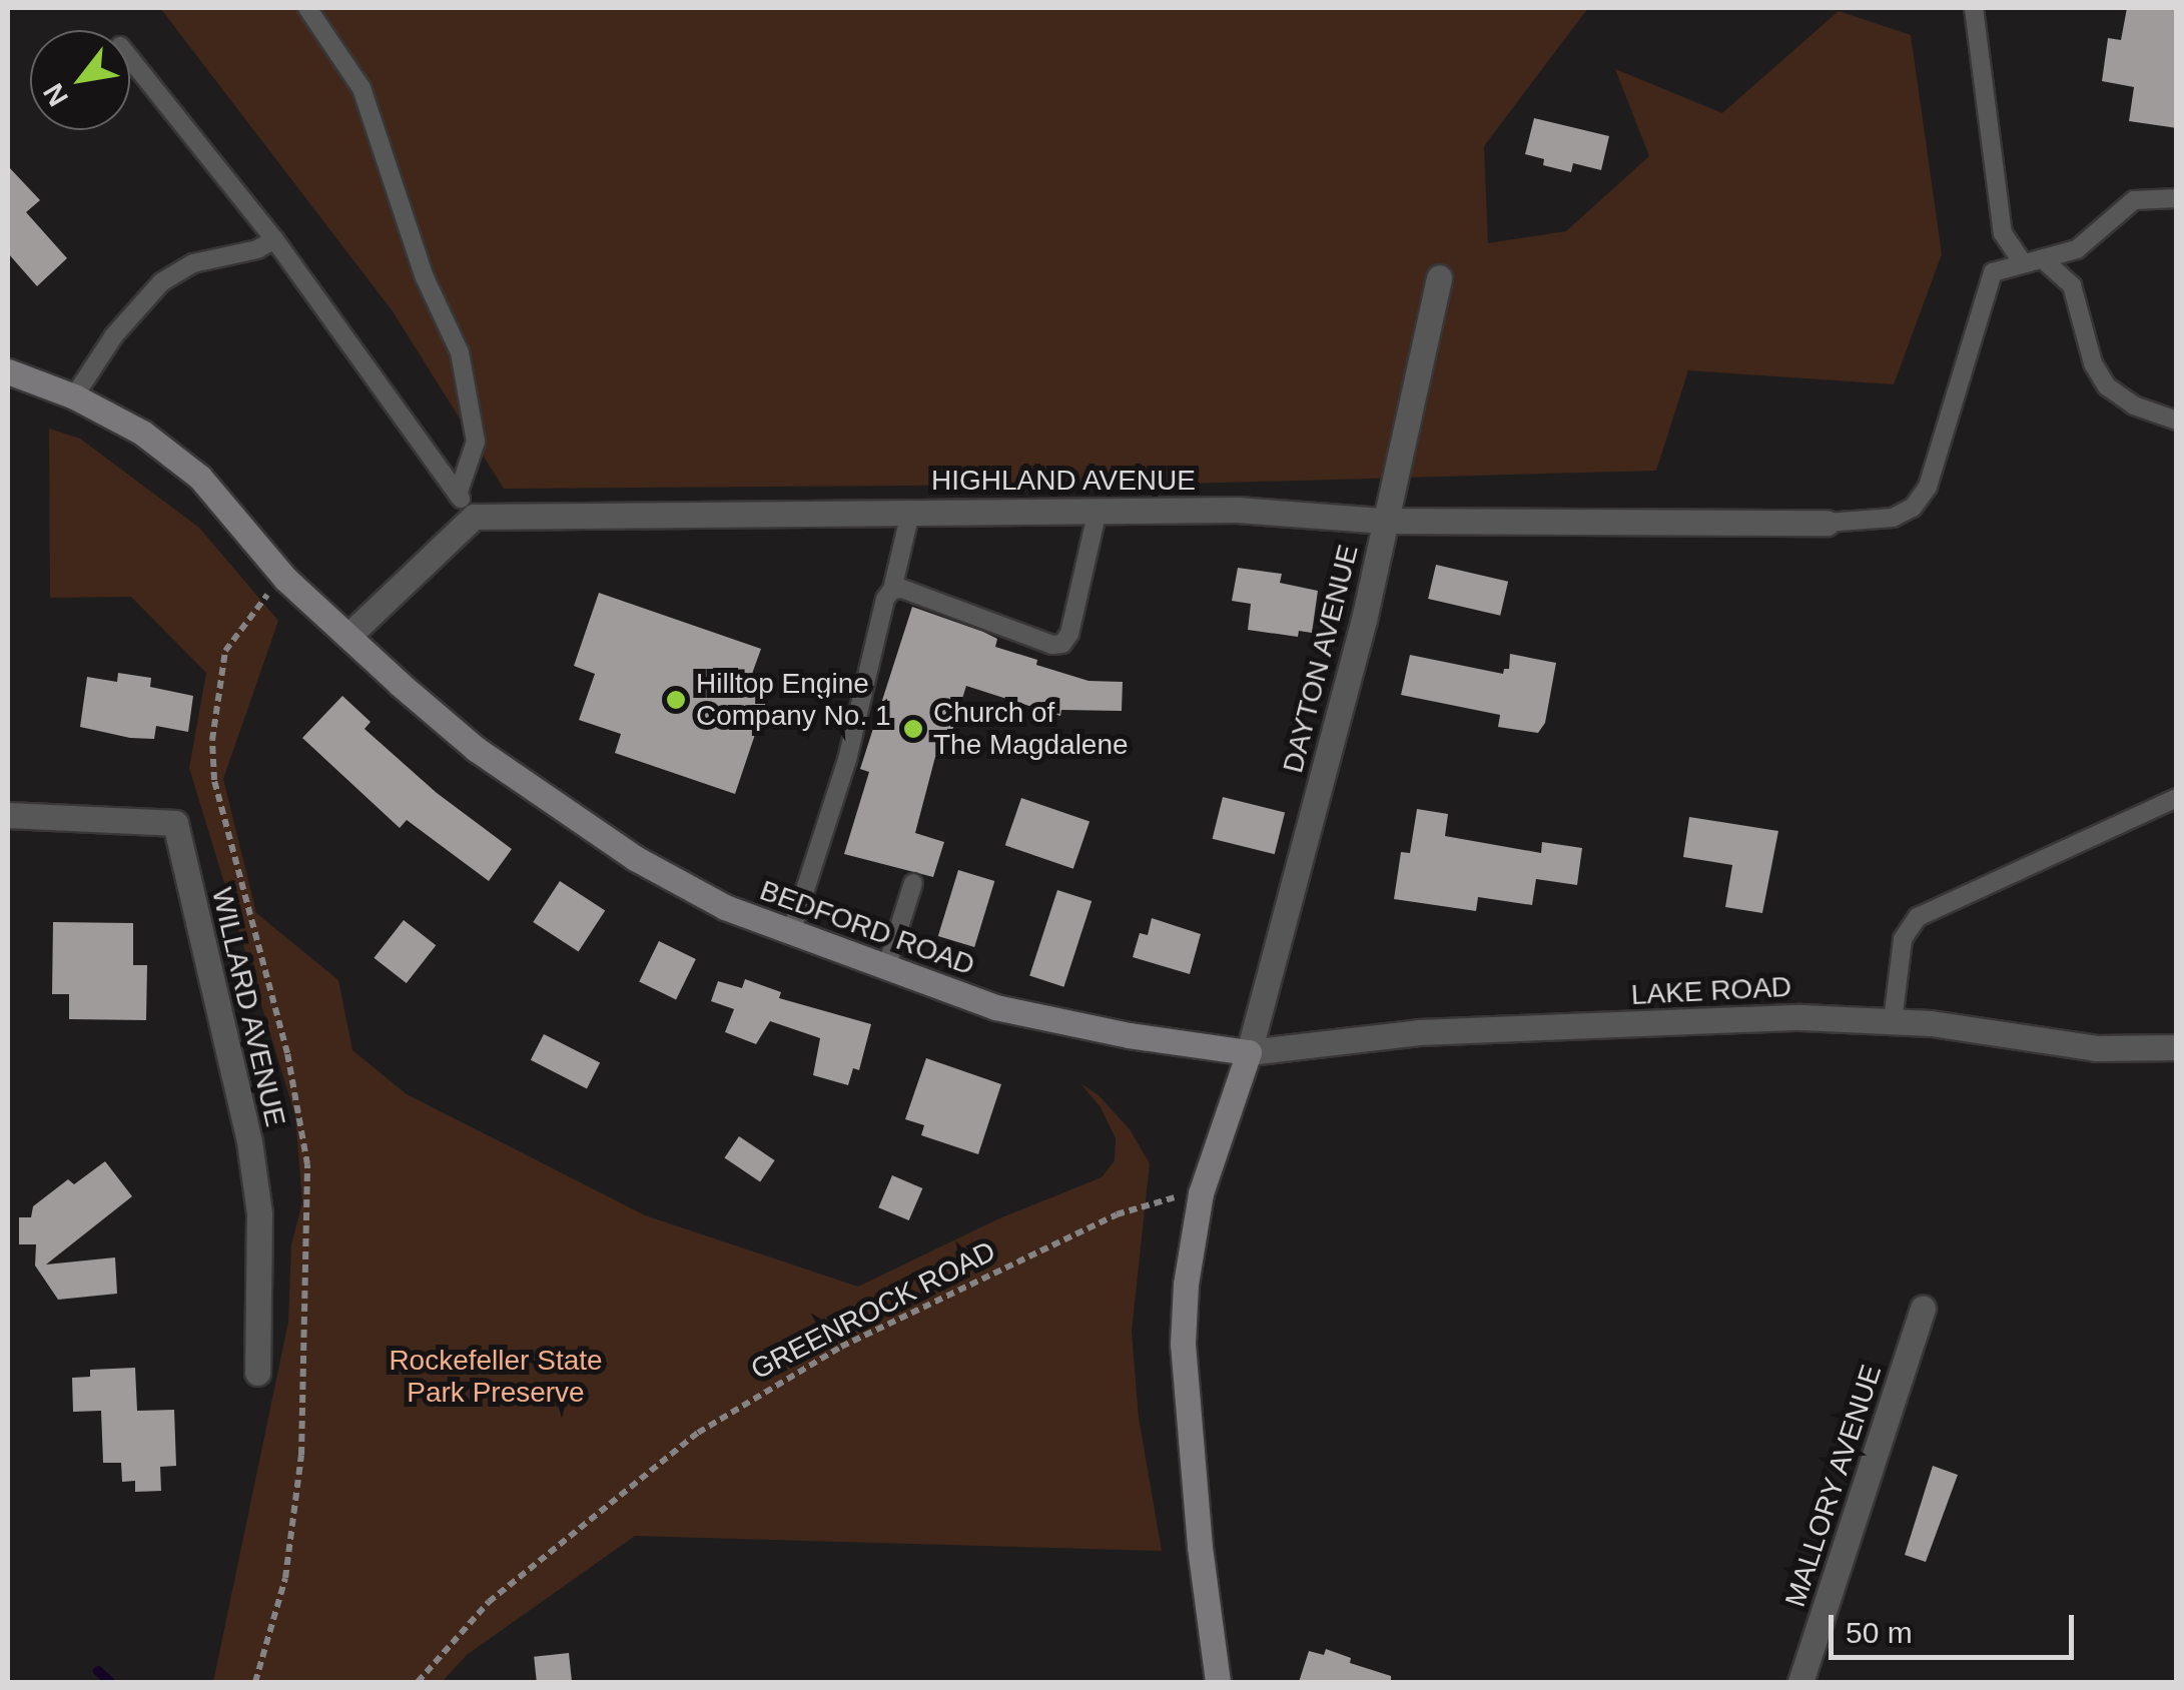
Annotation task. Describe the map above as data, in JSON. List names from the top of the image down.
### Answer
{
  "streets": {
    "main road": ["BEDFORD ROAD"],
    "street": [
      "HIGHLAND AVENUE",
      "DAYTON AVENUE",
      "LAKE ROAD",
      "WILLARD AVENUE",
      "MALLORY AVENUE"
    ],
    "path": ["GREENROCK ROAD"]
  },
  "crossings": [
    ["HIGHLAND AVENUE", "DAYTON AVENUE"],
    ["DAYTON AVENUE", "BEDFORD ROAD"],
    ["DAYTON AVENUE", "LAKE ROAD"],
    ["BEDFORD ROAD", "LAKE ROAD"]
  ],
  "parks": ["Rockefeller State Park Preserve"],
  "places": ["Hilltop Engine Company No. 1", "Church of The Magdalene"],
  "scale_bar": "50 m",
  "north": "bottom left"
}
